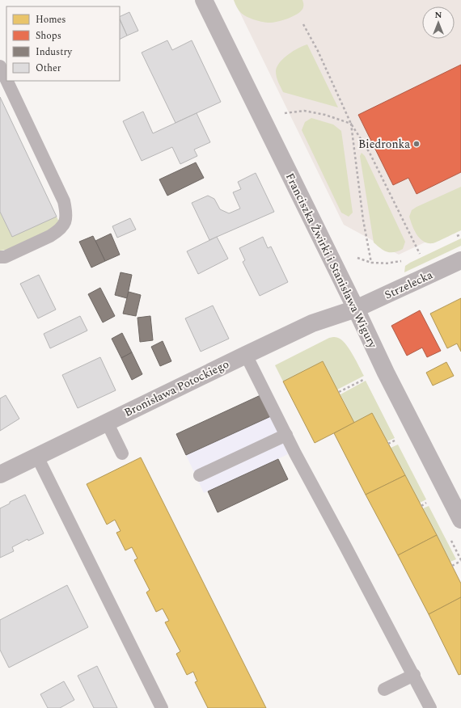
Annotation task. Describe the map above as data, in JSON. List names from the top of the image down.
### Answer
{
  "streets": {
    "street": ["Franciszka Żwirki i Stanisława Wigury", "Strzelecka", "Bronisława Potockiego"]
  },
  "crossings": [
    ["Franciszka Żwirki i Stanisława Wigury", "Strzelecka"],
    ["Franciszka Żwirki i Stanisława Wigury", "Bronisława Potockiego"],
    ["Strzelecka", "Bronisława Potockiego"]
  ],
  "places": ["Biedronka"],
  "legend": [
    "Homes",
    "Shops",
    "Industry",
    "Other"
  ],
  "north": "top"
}
